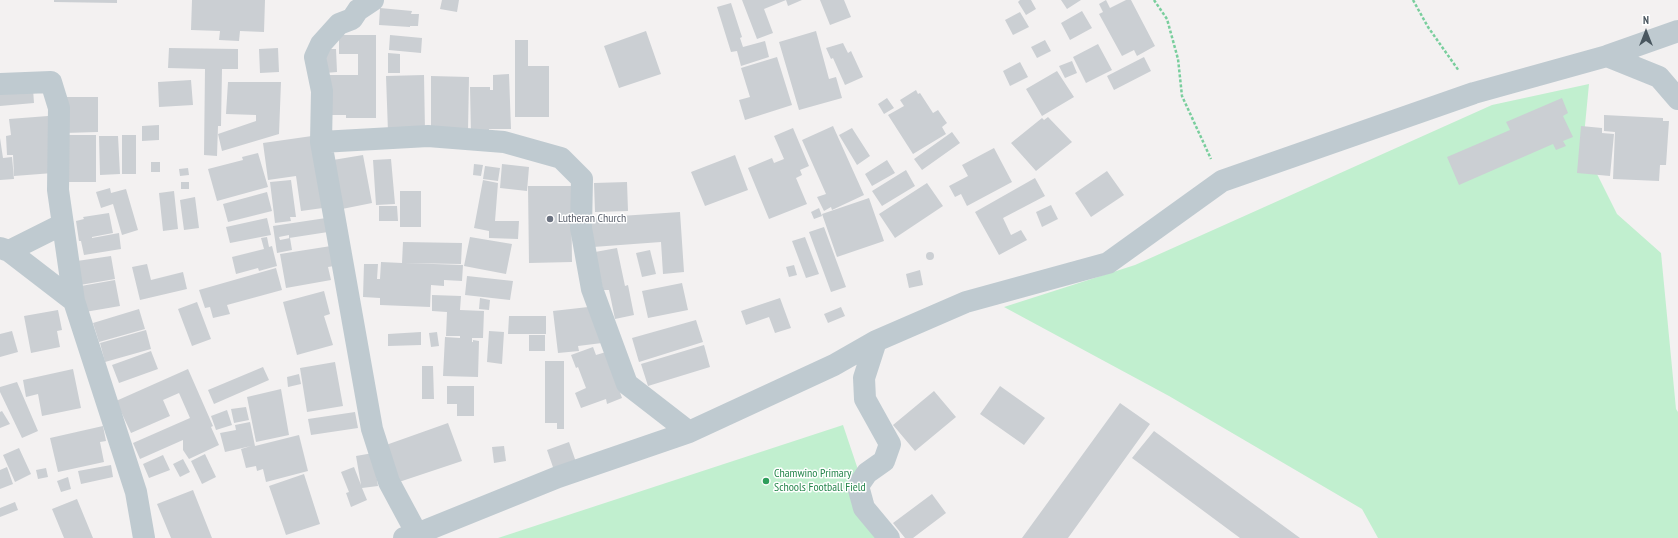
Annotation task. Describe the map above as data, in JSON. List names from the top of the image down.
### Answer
{
  "places": ["Lutheran Church", "Chamwino Primary Schools Football Field"],
  "north": "top"
}
